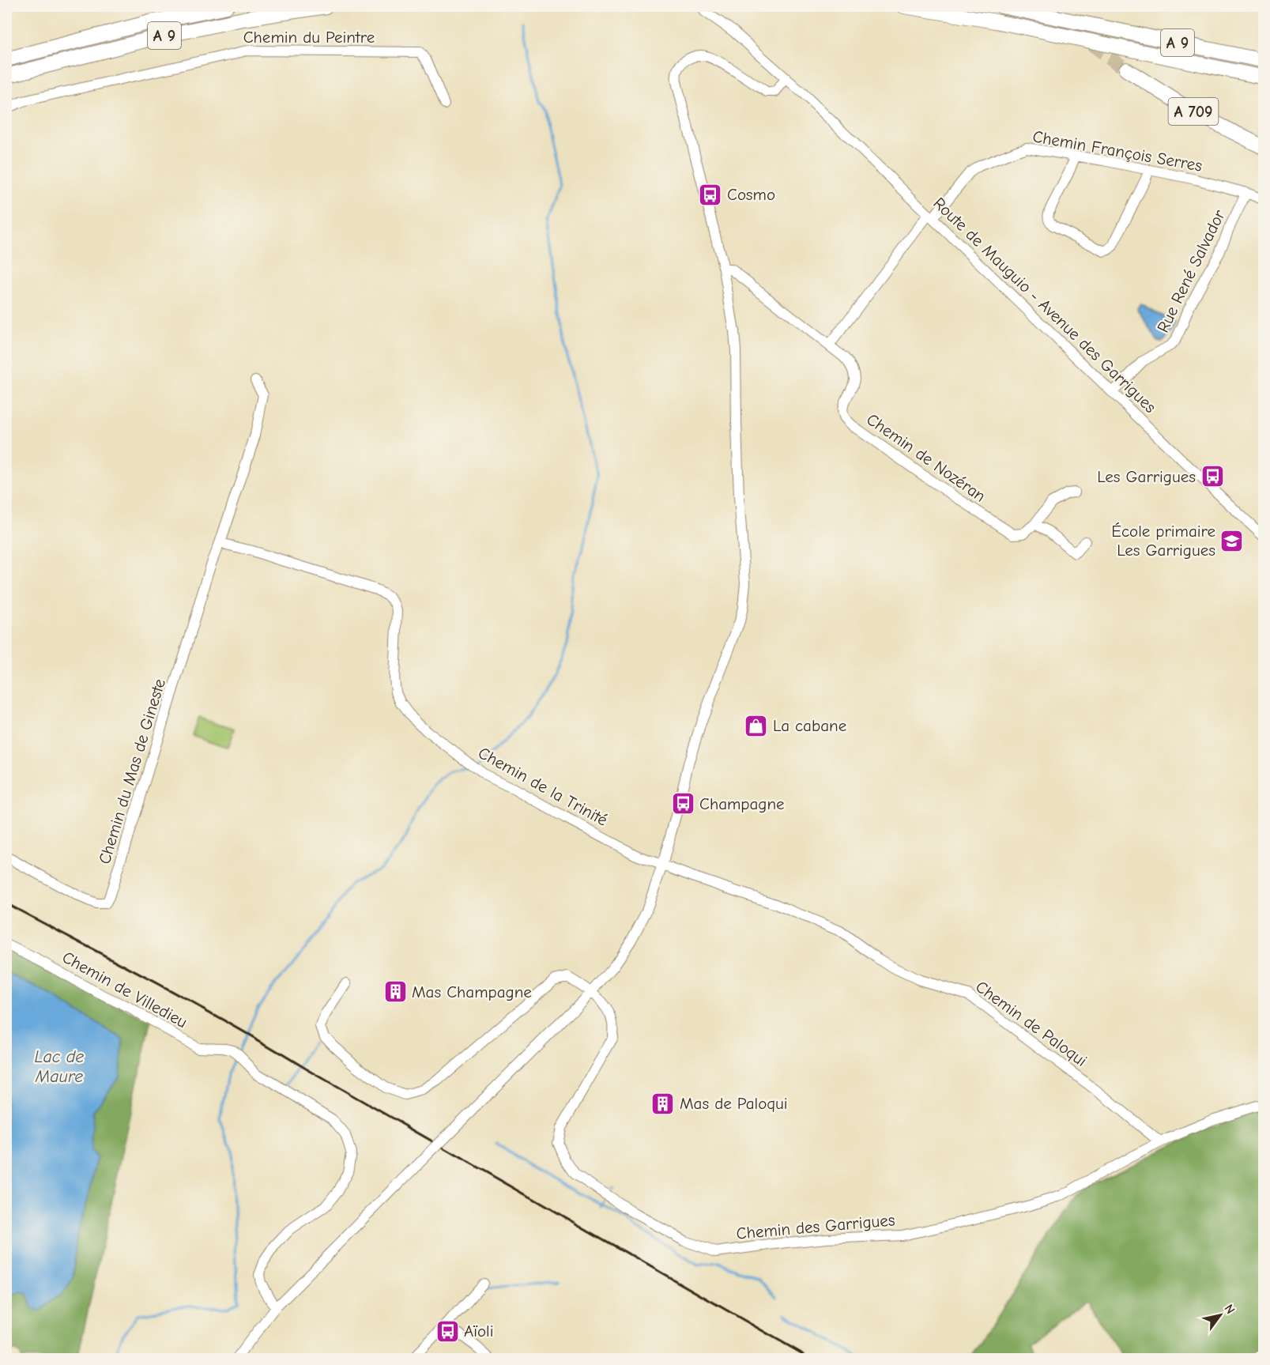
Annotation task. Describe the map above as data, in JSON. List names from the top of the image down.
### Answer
{
  "streets": {
    "highway": ["A 9", "A 709"],
    "street": [
      "Chemin du Peintre",
      "Chemin François Serres",
      "Rue René Salvador",
      "Route de Mauguio - Avenue des Garrigues",
      "Chemin de Nozéran",
      "Chemin du Mas de Gineste",
      "Chemin de la Trinité",
      "Chemin de Villedieu",
      "Chemin de Paloqui",
      "Chemin des Garrigues"
    ]
  },
  "crossings": [
    ["Chemin François Serres", "Rue René Salvador"],
    ["Chemin François Serres", "Route de Mauguio - Avenue des Garrigues"],
    ["Chemin François Serres", "Chemin de Nozéran"],
    ["Rue René Salvador", "Route de Mauguio - Avenue des Garrigues"],
    ["Chemin du Mas de Gineste", "Chemin de la Trinité"],
    ["Chemin de la Trinité", "Chemin de Paloqui"],
    ["Chemin de Paloqui", "Chemin des Garrigues"]
  ],
  "water": ["Lac de Maure"],
  "places": {
    "bus stop": [
      "Cosmo",
      "Les Garrigues",
      "Champagne",
      "Aïoli"
    ],
    "school or university": ["École primaire Les Garrigues"],
    "shop": ["La cabane"],
    "building": ["Mas Champagne", "Mas de Paloqui"]
  },
  "north": "top right"
}
